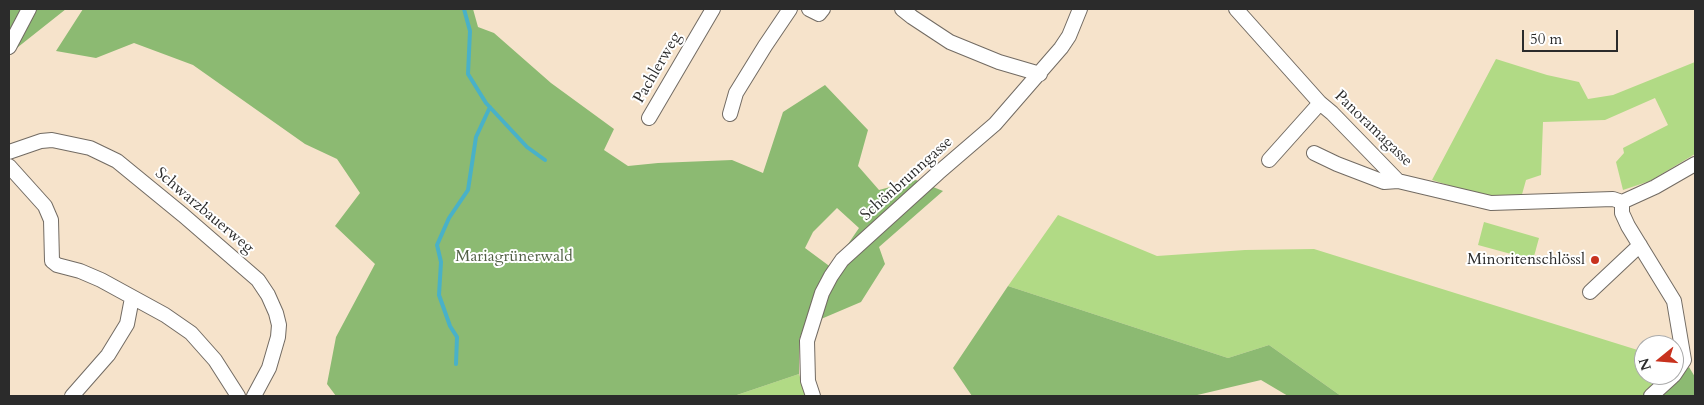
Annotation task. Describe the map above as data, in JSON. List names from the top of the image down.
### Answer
{
  "streets": {
    "street": [
      "Pachlerweg",
      "Panoramagasse",
      "Schönbrunngasse",
      "Schwarzbauerweg"
    ]
  },
  "parks": ["Mariagrünerwald"],
  "places": ["Minoritenschlössl"],
  "scale_bar": "50 m",
  "north": "left"
}
